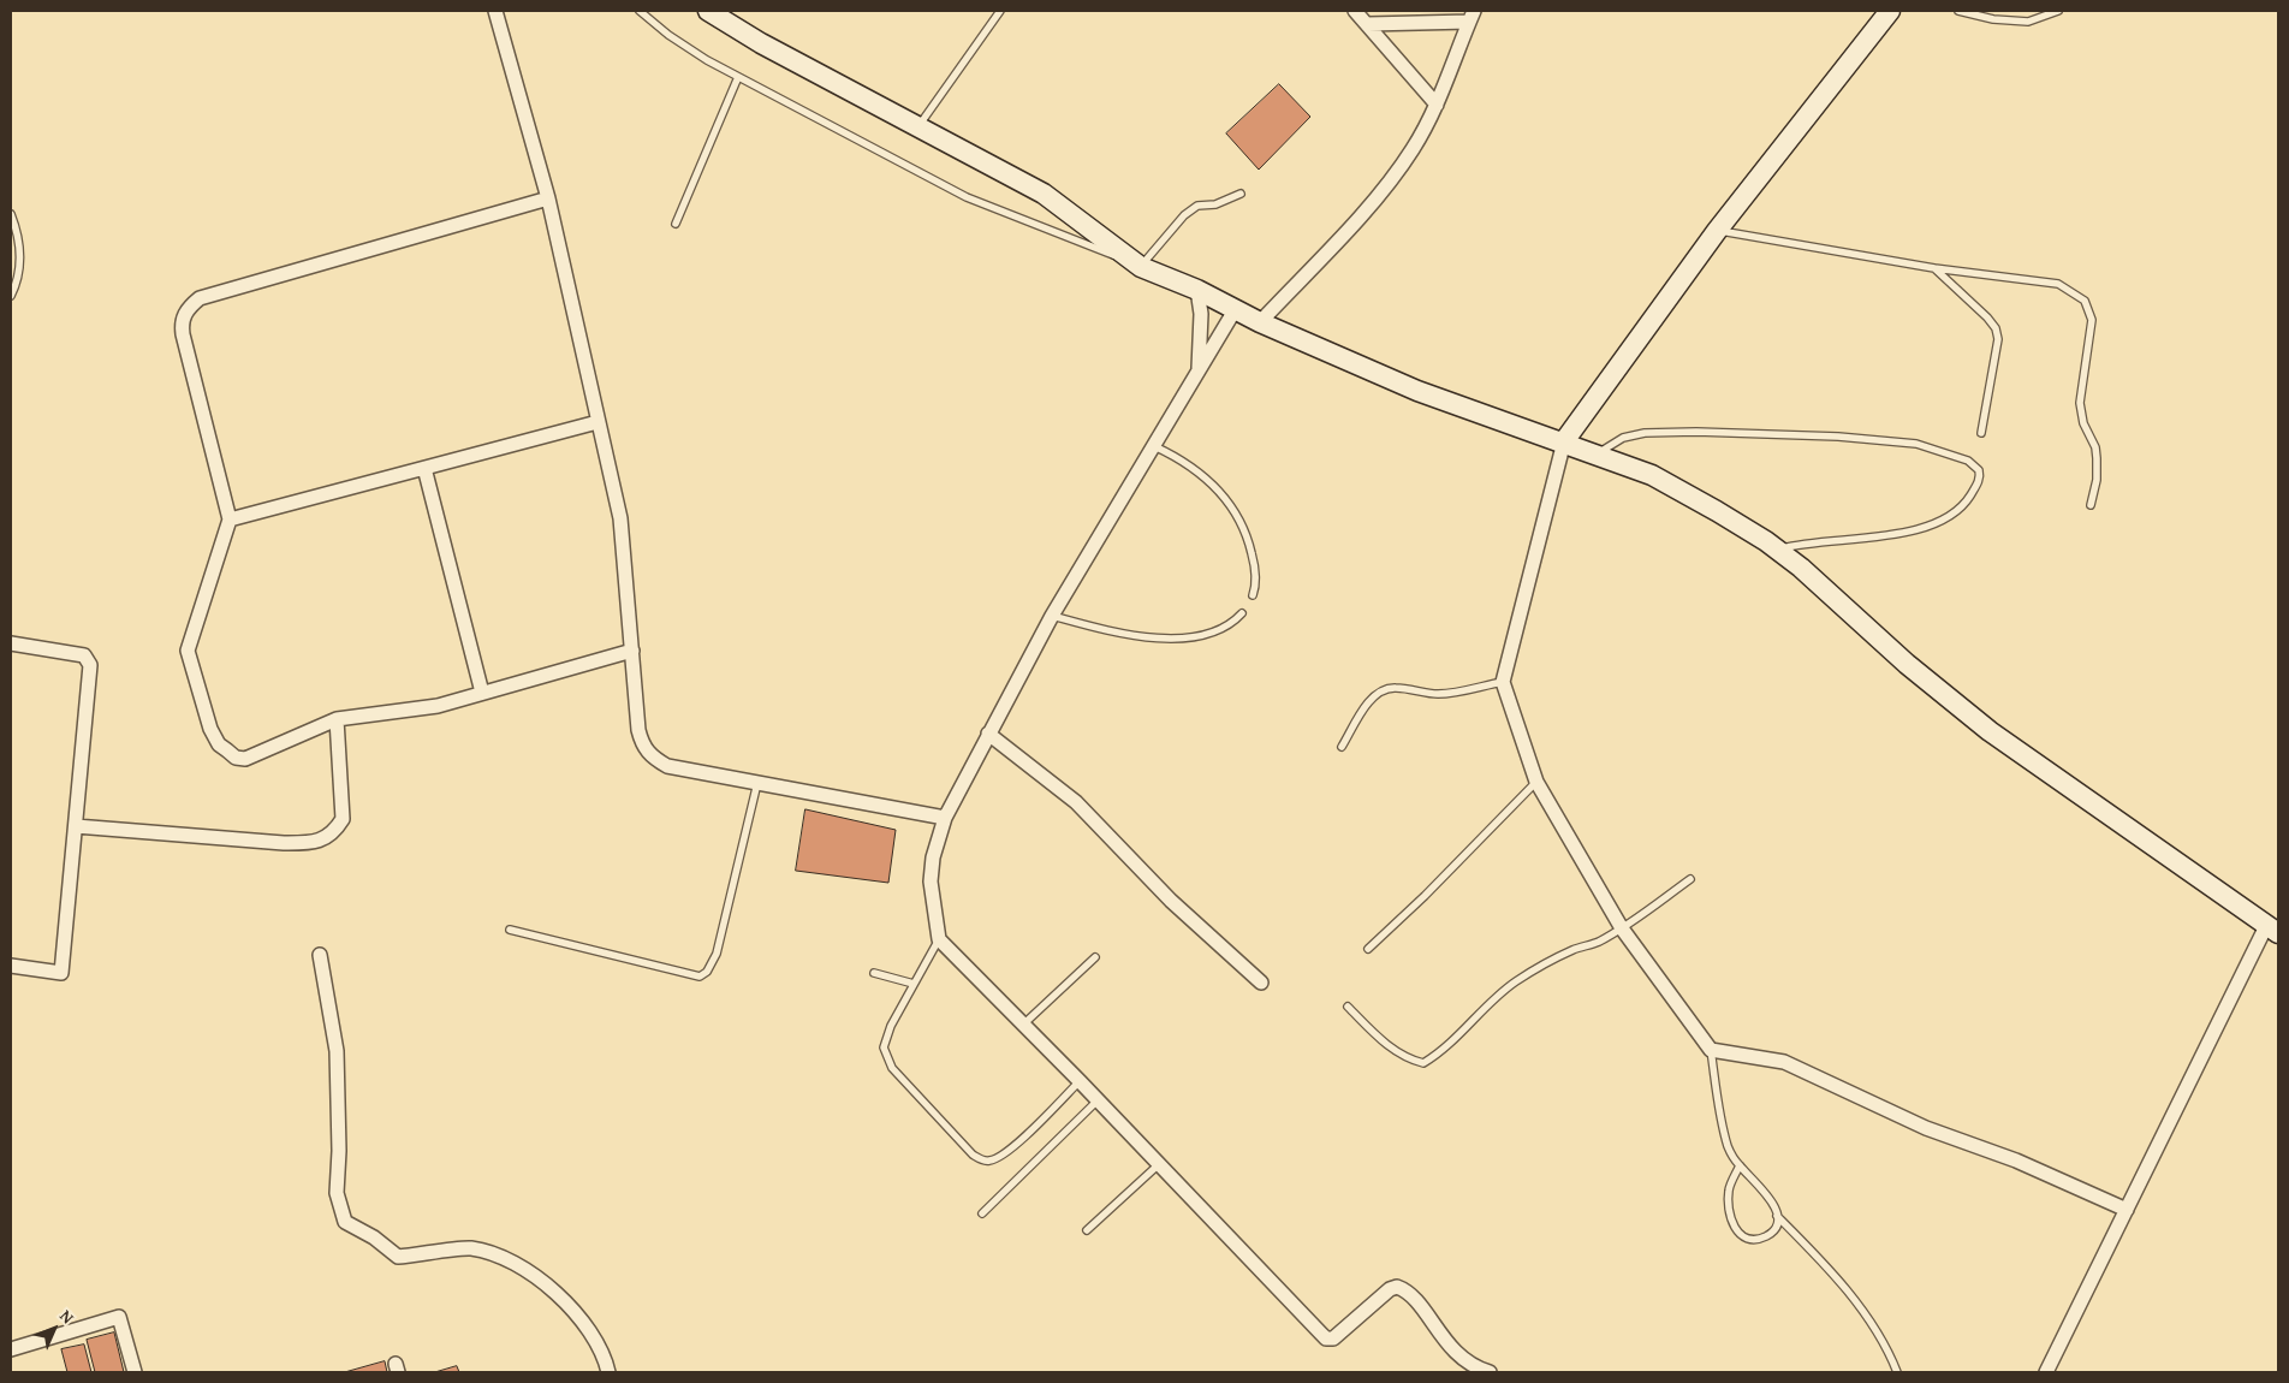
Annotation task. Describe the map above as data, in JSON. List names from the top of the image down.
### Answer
{
  "north": "top right"
}
